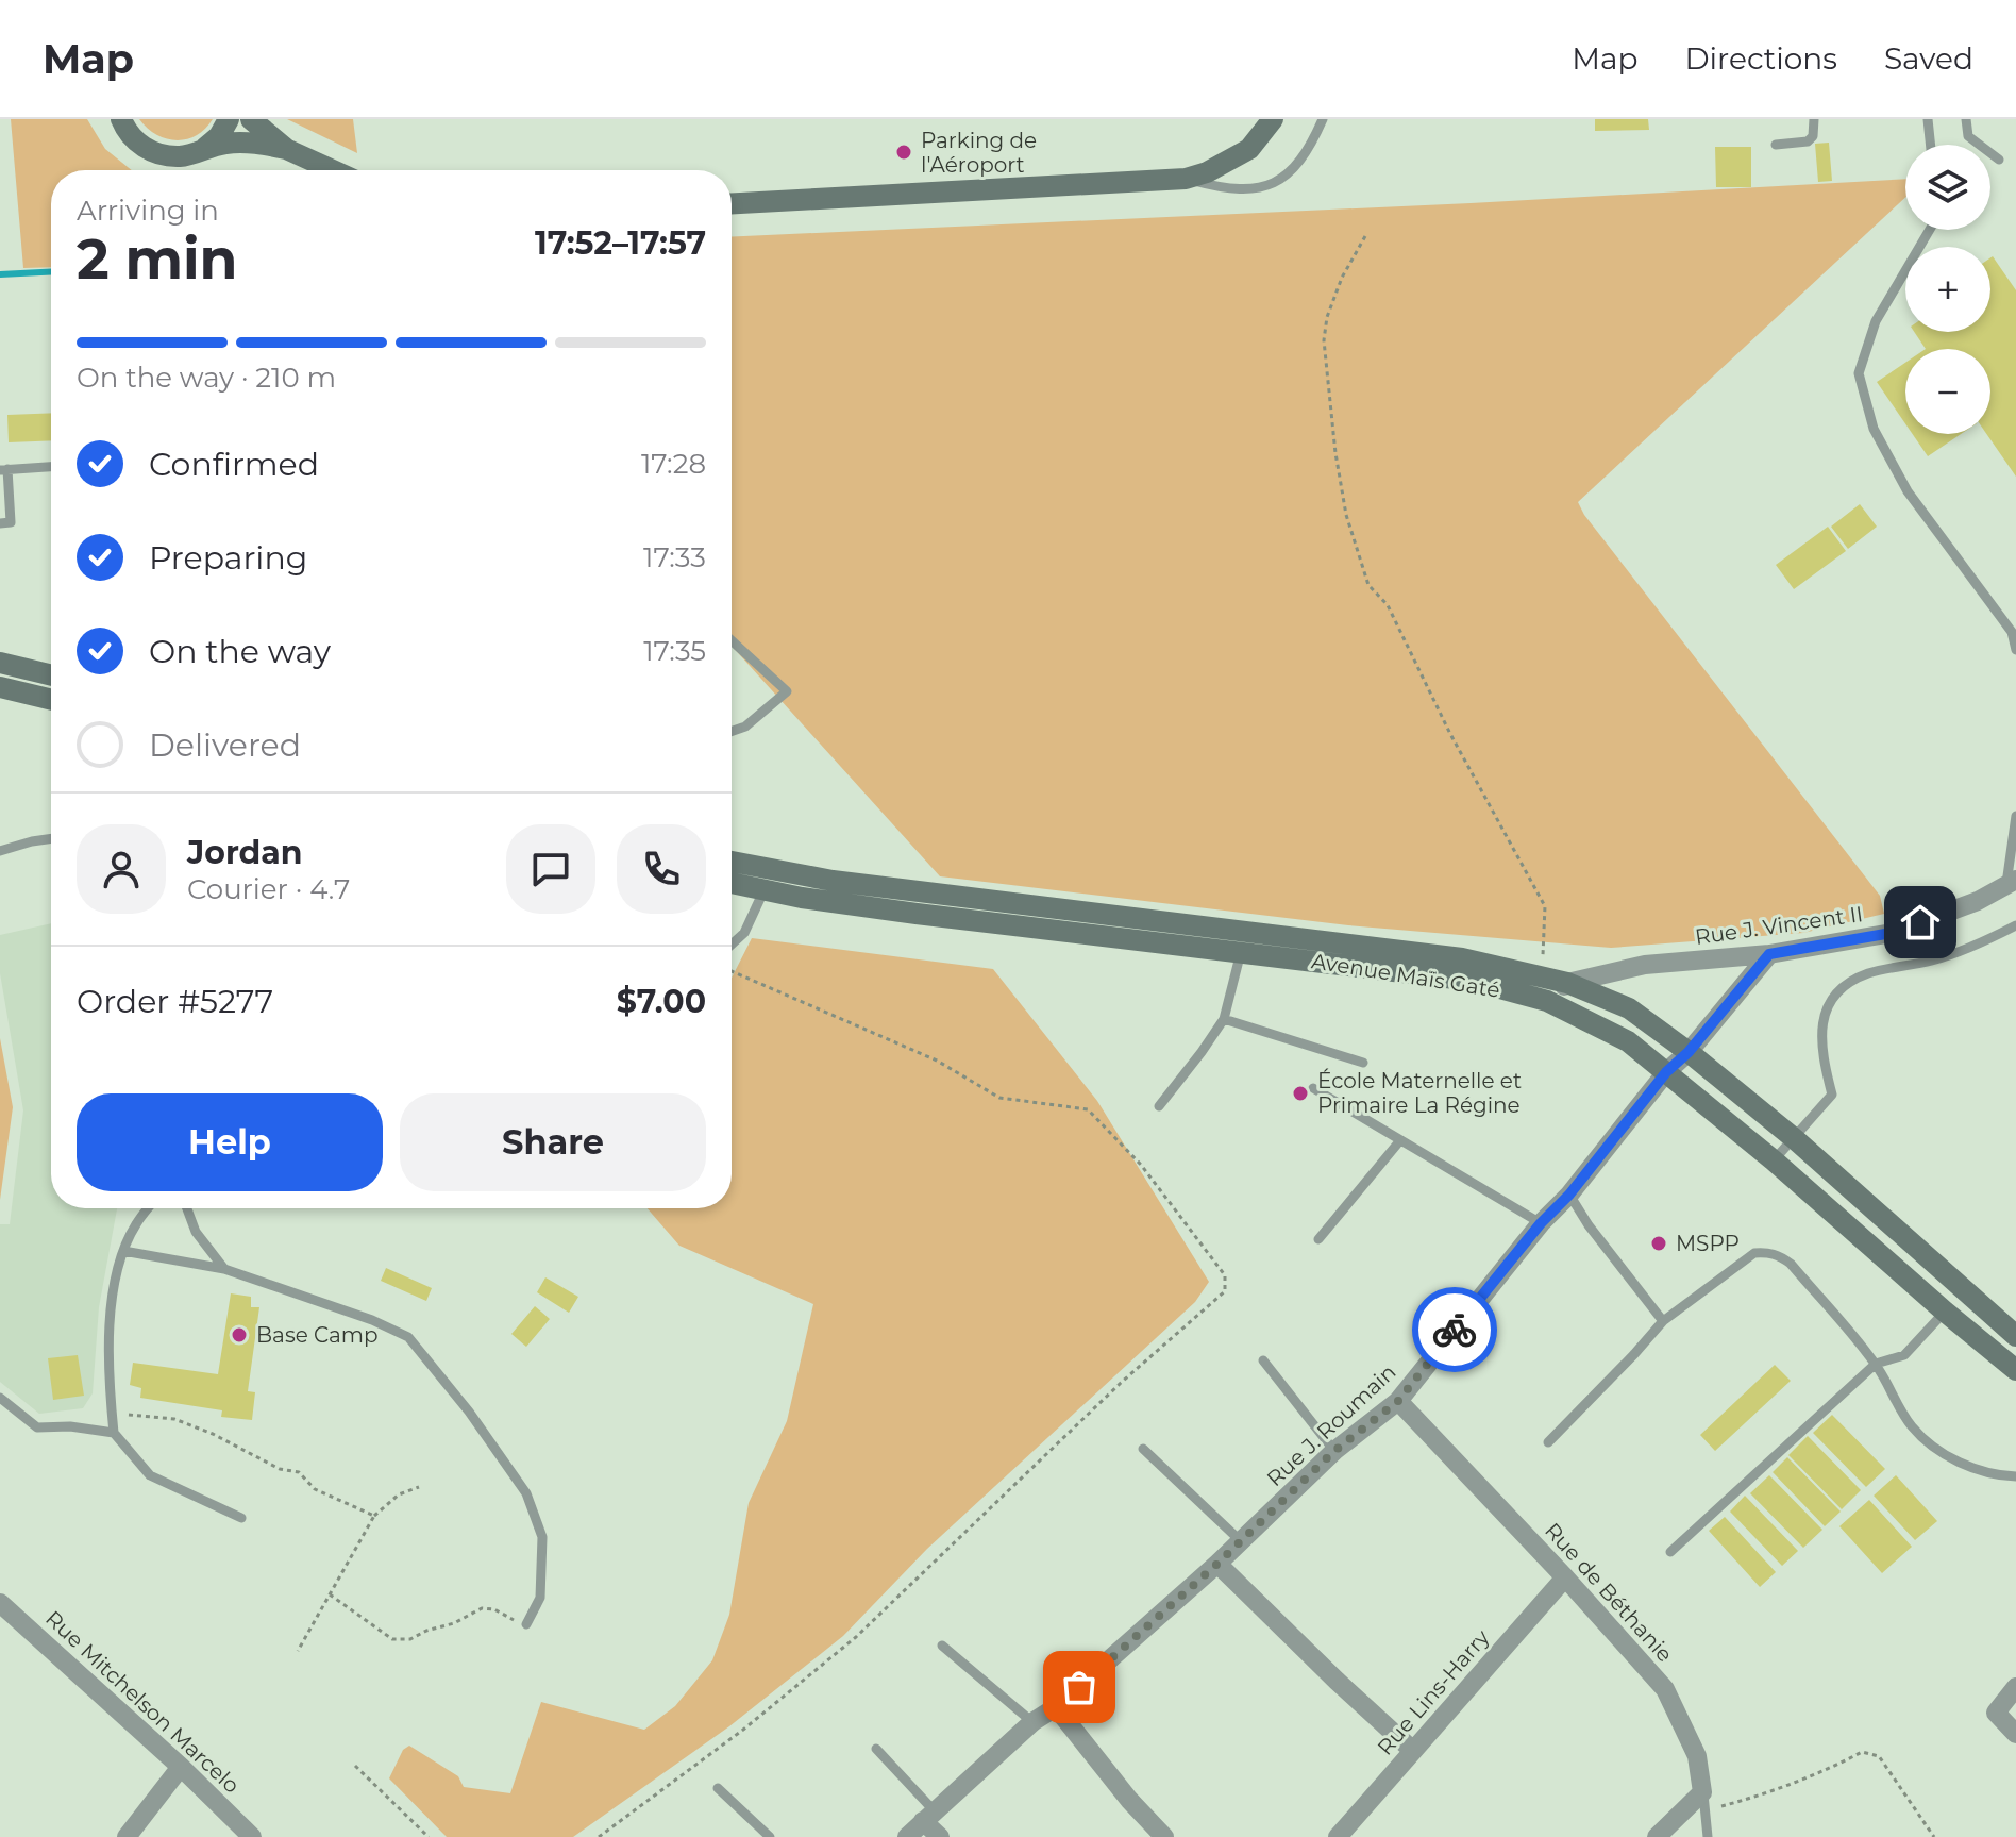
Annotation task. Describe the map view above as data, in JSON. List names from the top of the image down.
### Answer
{
  "streets": {
    "main road": ["Avenue Maïs Gaté"],
    "street": [
      "Rue J. Vincent II",
      "Rue J. Roumain",
      "Rue de Béthanie",
      "Rue Lins-Harry",
      "Rue Mitchelson Marcelo"
    ]
  },
  "crossings": [
    ["Rue J. Vincent II", "Avenue Maïs Gaté"],
    ["Rue J. Vincent II", "Rue J. Roumain"],
    ["Avenue Maïs Gaté", "Rue J. Roumain"],
    ["Rue J. Roumain", "Rue de Béthanie"],
    ["Rue de Béthanie", "Rue Lins-Harry"]
  ],
  "places": [
    "Parking de l'Aéroport",
    "École Maternelle et Primaire La Régine",
    "MSPP",
    "Base Camp"
  ],
  "page": {
    "header": "Map",
    "nav": ["Map", "Directions", "Saved"],
    "map_buttons": ["+", "−"],
    "heading": ["2 min", "Arriving in", "17:52–17:57"],
    "panel": [
      "Jordan",
      "Courier · 4.7",
      "Order #5277",
      "$7.00"
    ],
    "bar": "On the way · 210 m",
    "list": [
      ["Confirmed", "17:28"],
      ["Preparing", "17:33"],
      ["On the way", "17:35"],
      "Delivered"
    ],
    "buttons": ["Help", "Share"]
  }
}
